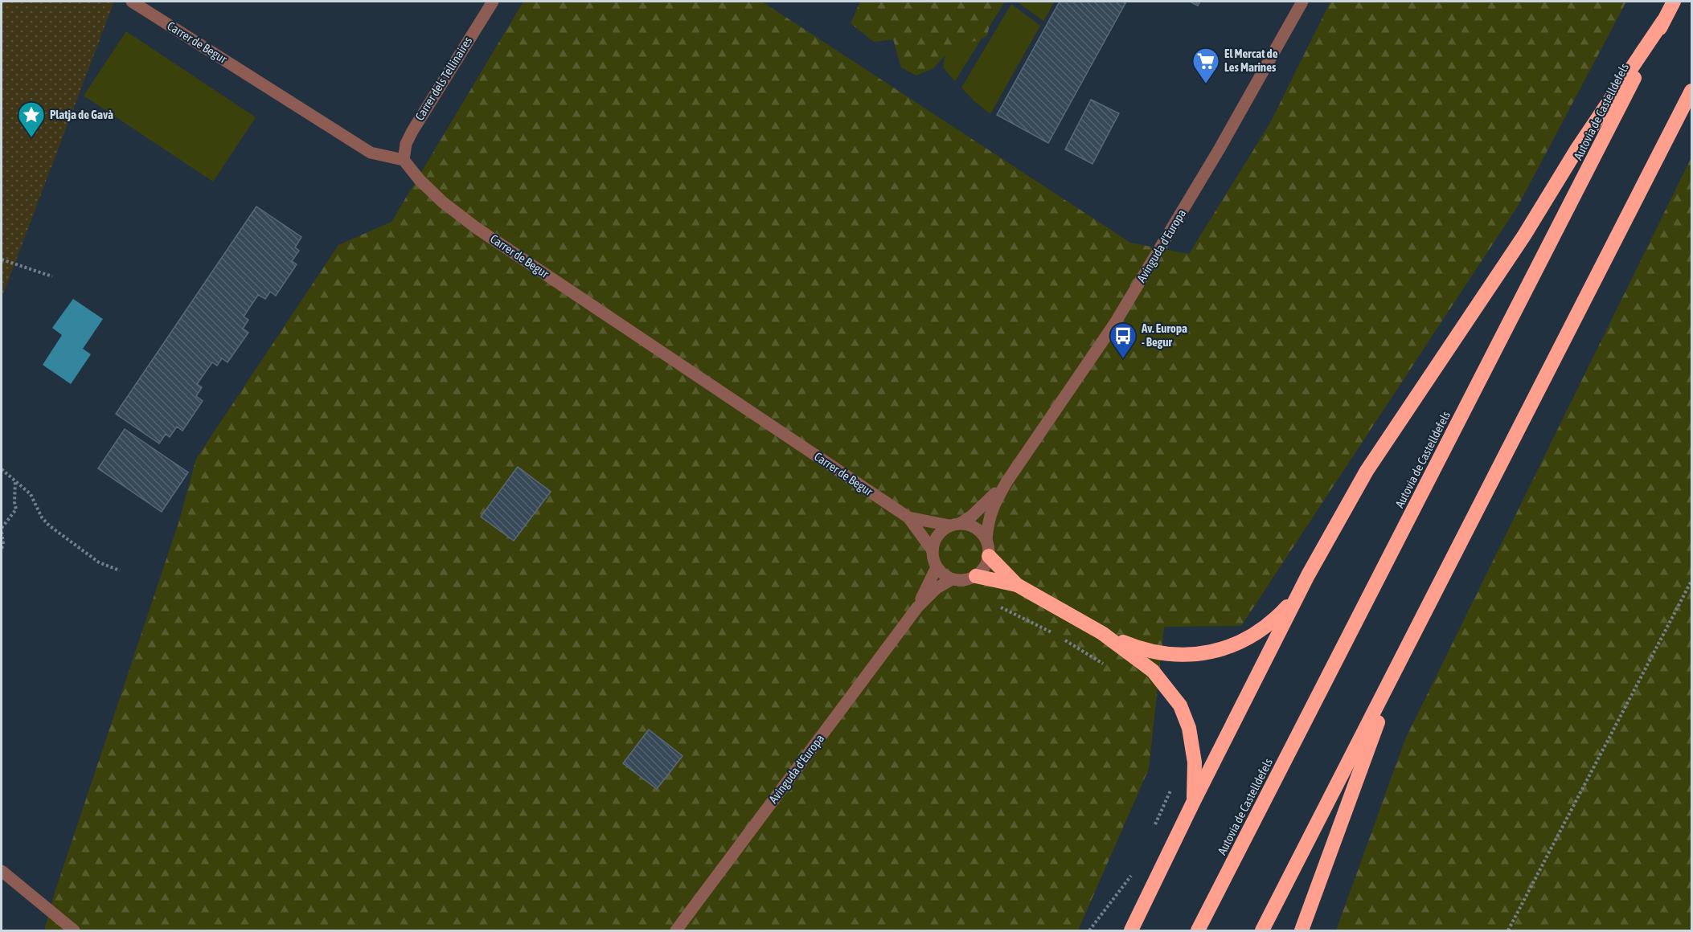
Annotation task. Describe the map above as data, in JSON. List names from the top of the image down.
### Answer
{
  "streets": {
    "highway": ["Autovia de Castelldefels"],
    "street": ["Carrer de Begur", "Carrer dels Tellinaires", "Avinguda d'Europa"]
  },
  "crossings": [
    ["Carrer de Begur", "Carrer dels Tellinaires"],
    ["Carrer de Begur", "Avinguda d'Europa"]
  ],
  "places": {
    "supermarket": ["El Mercat de Les Marines"],
    "place": ["Platja de Gavà"],
    "bus stop": ["Av. Europa - Begur"]
  }
}
